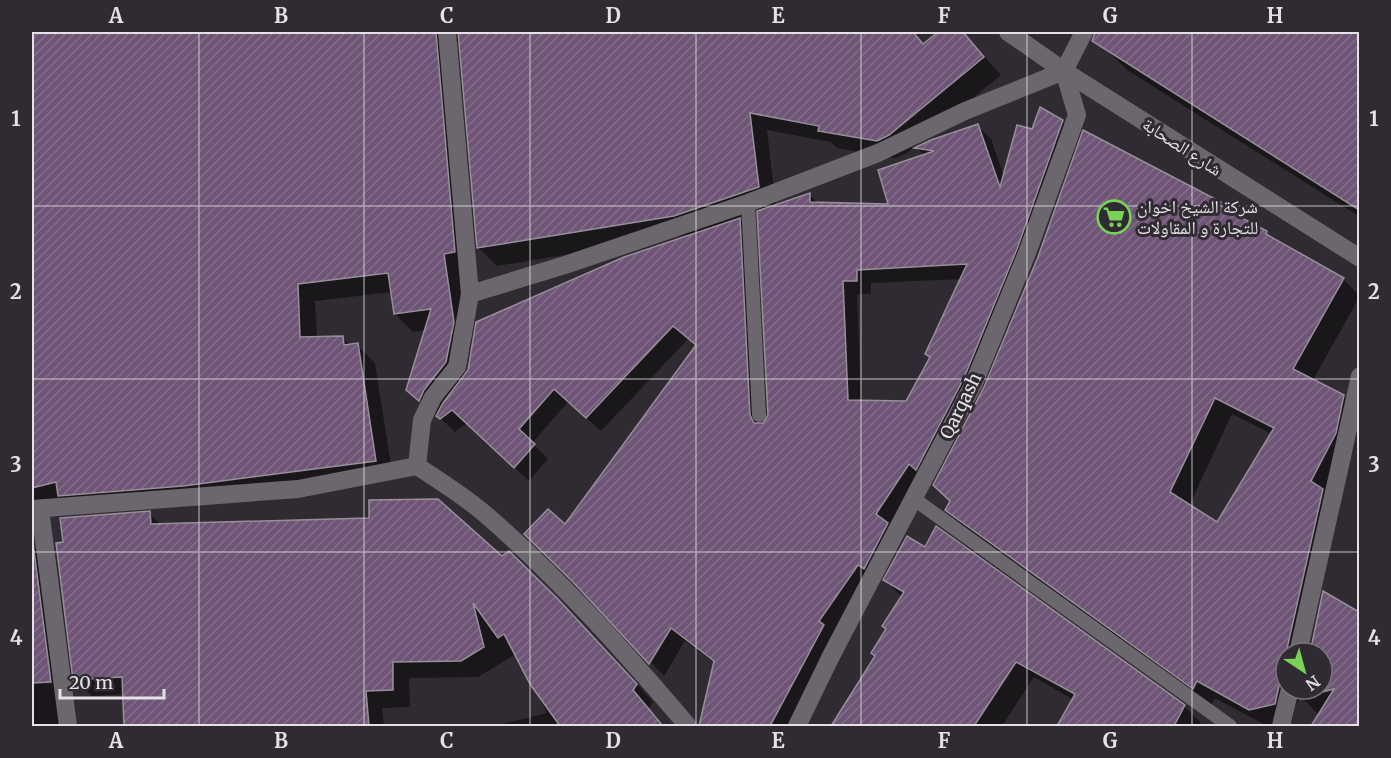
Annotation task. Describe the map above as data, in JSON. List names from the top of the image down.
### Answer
{
  "streets": {
    "street": ["شارع الصحابة", "Qarqash"]
  },
  "crossings": [
    ["شارع الصحابة", "Qarqash"]
  ],
  "places": {
    "supermarket": ["شركة الشيخ اخوان للتجارة و المقاولات"]
  },
  "scale_bar": "20 m",
  "north": "bottom right",
  "grid": {
    "columns": [
      "A",
      "B",
      "C",
      "D",
      "E",
      "F",
      "G",
      "H"
    ],
    "rows": [
      "1",
      "2",
      "3",
      "4"
    ]
  }
}
